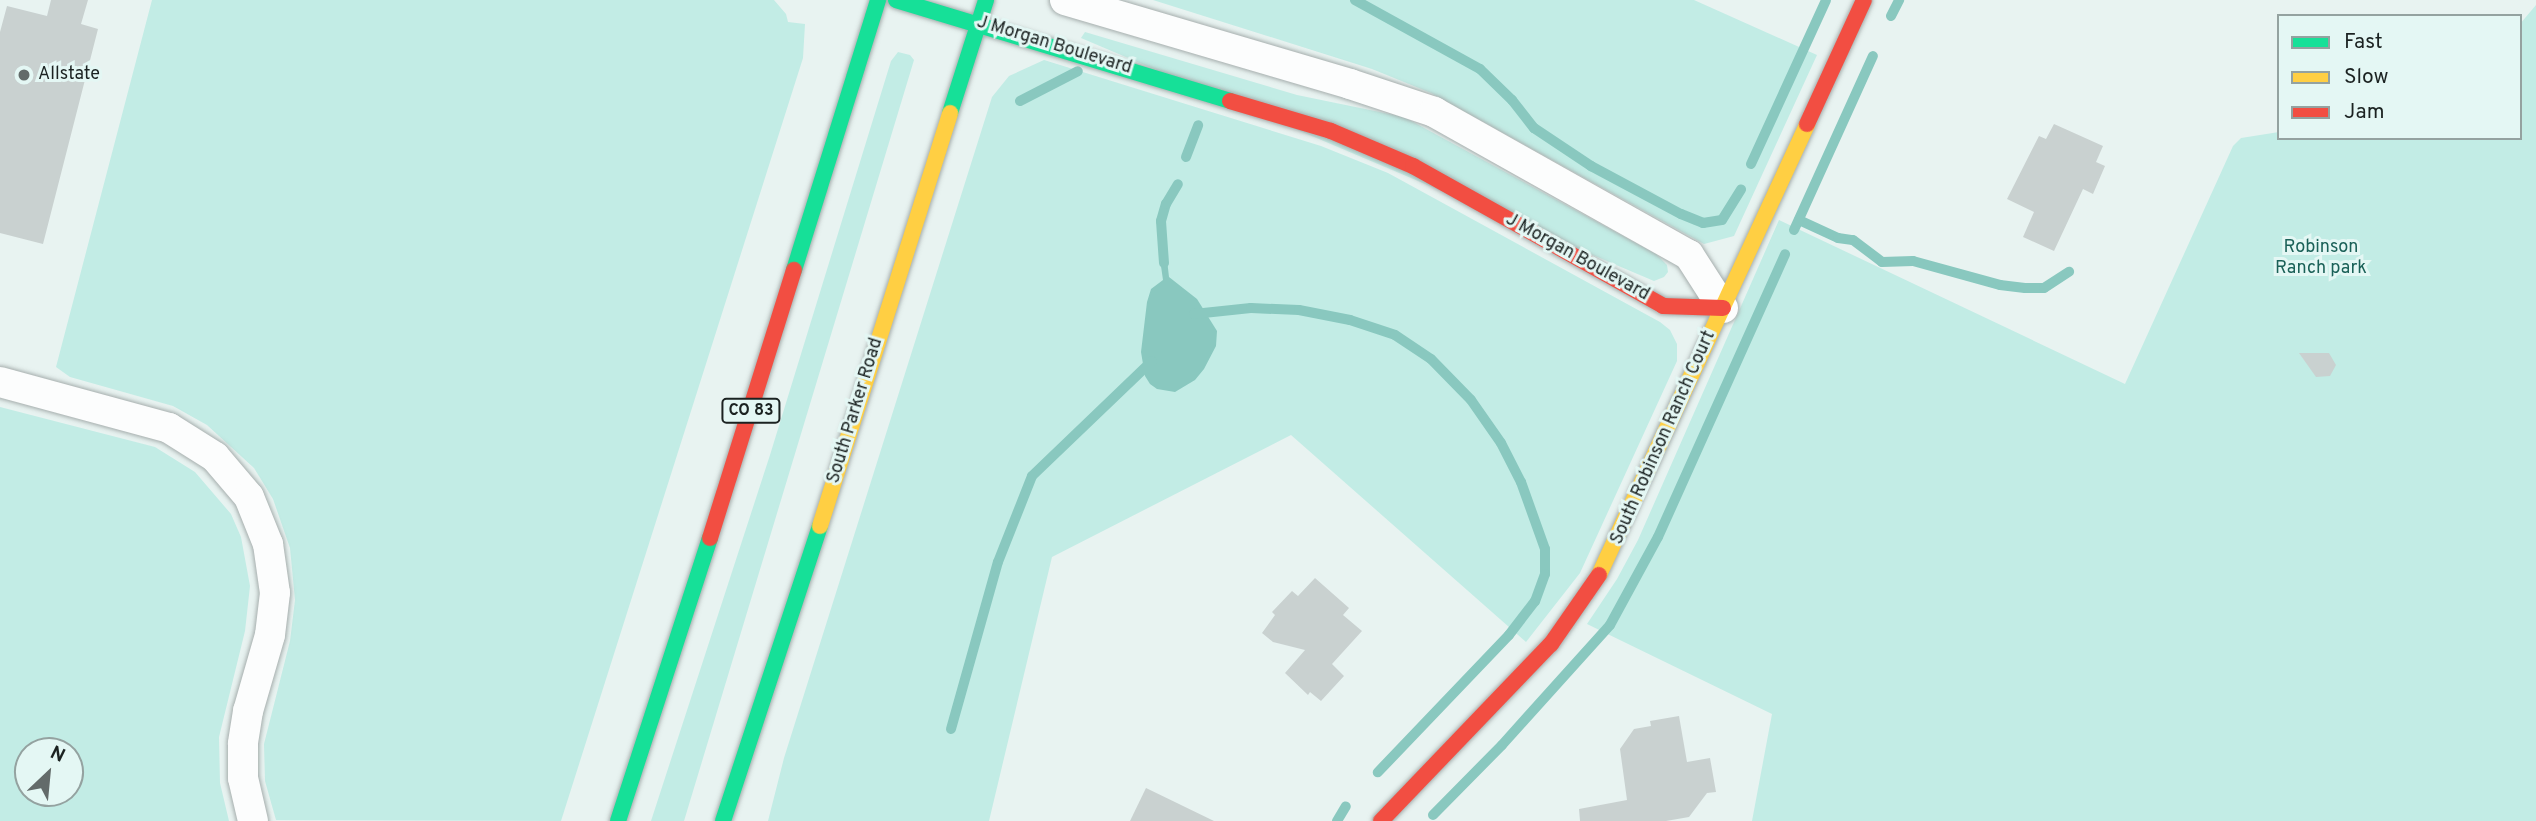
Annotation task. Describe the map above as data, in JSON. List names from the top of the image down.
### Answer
{
  "streets": {
    "main road": [
      "J Morgan Boulevard",
      "CO 83",
      "South Parker Road",
      "South Robinson Ranch Court"
    ]
  },
  "crossings": [
    ["J Morgan Boulevard", "South Parker Road"],
    ["J Morgan Boulevard", "South Robinson Ranch Court"]
  ],
  "parks": ["Robinson Ranch park"],
  "places": ["Allstate"],
  "legend": ["Fast", "Slow", "Jam"],
  "north": "top right"
}
